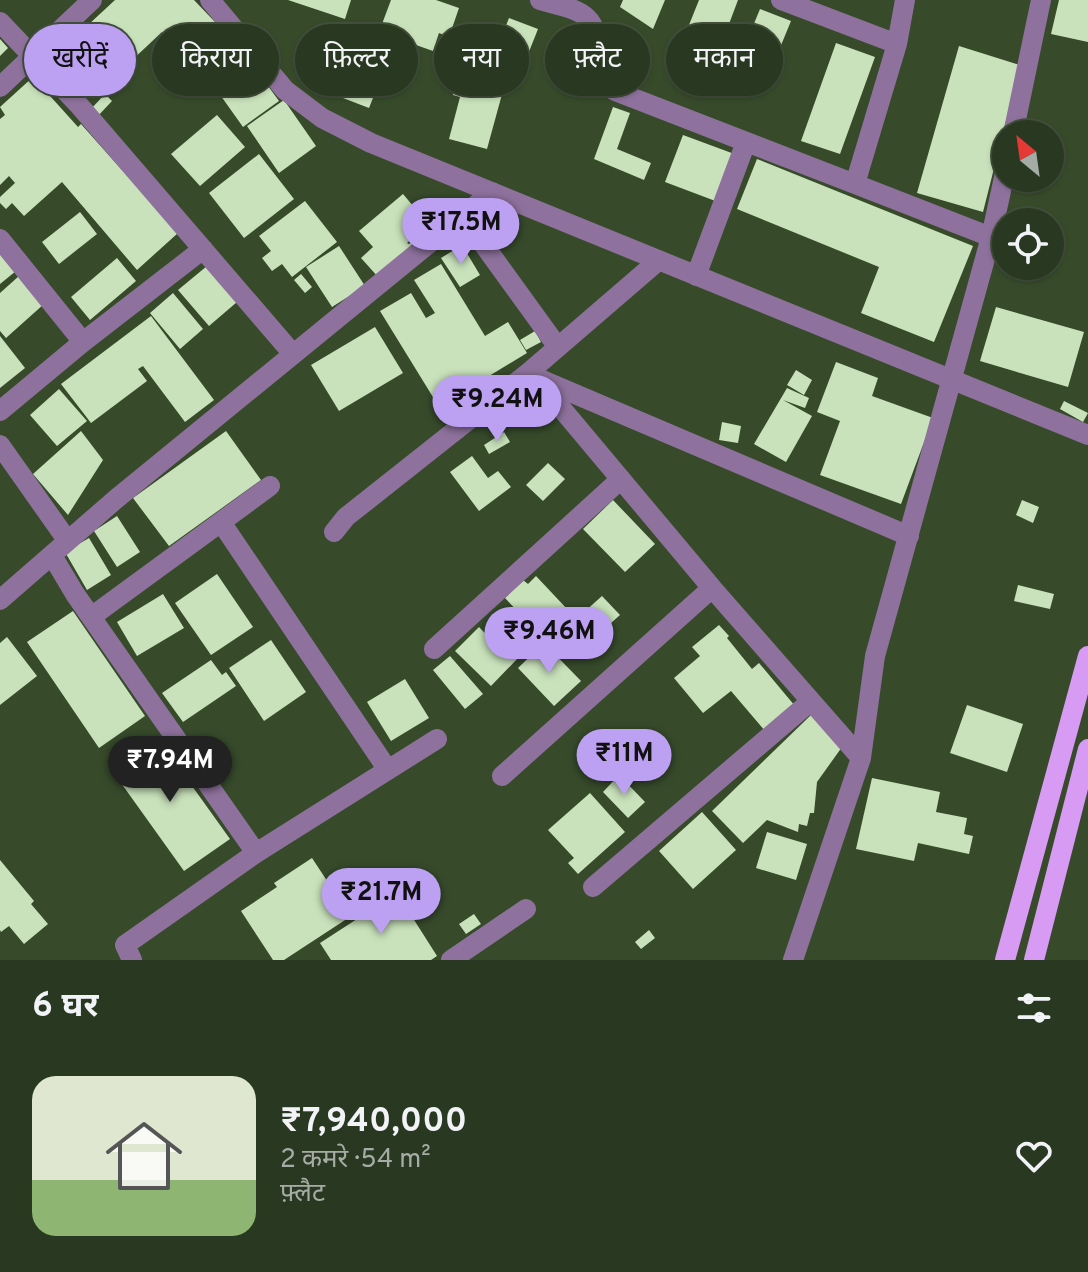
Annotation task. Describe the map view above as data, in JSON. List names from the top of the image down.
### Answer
{
  "north": "top left",
  "page": {
    "chip": [
      "खरीदें",
      "किराया",
      "फ़िल्टर",
      "नया",
      "फ़्लैट",
      "मकान"
    ],
    "price": [
      "₹17.5M",
      "₹9.24M",
      "₹9.46M",
      "₹11M",
      "₹7.94M",
      "₹21.7M"
    ],
    "heading": "6 घर",
    "list": [
      {
        "name": "₹7,940,000",
        "note": "2 कमरे · 54 m² · फ़्लैट"
      }
    ]
  }
}
